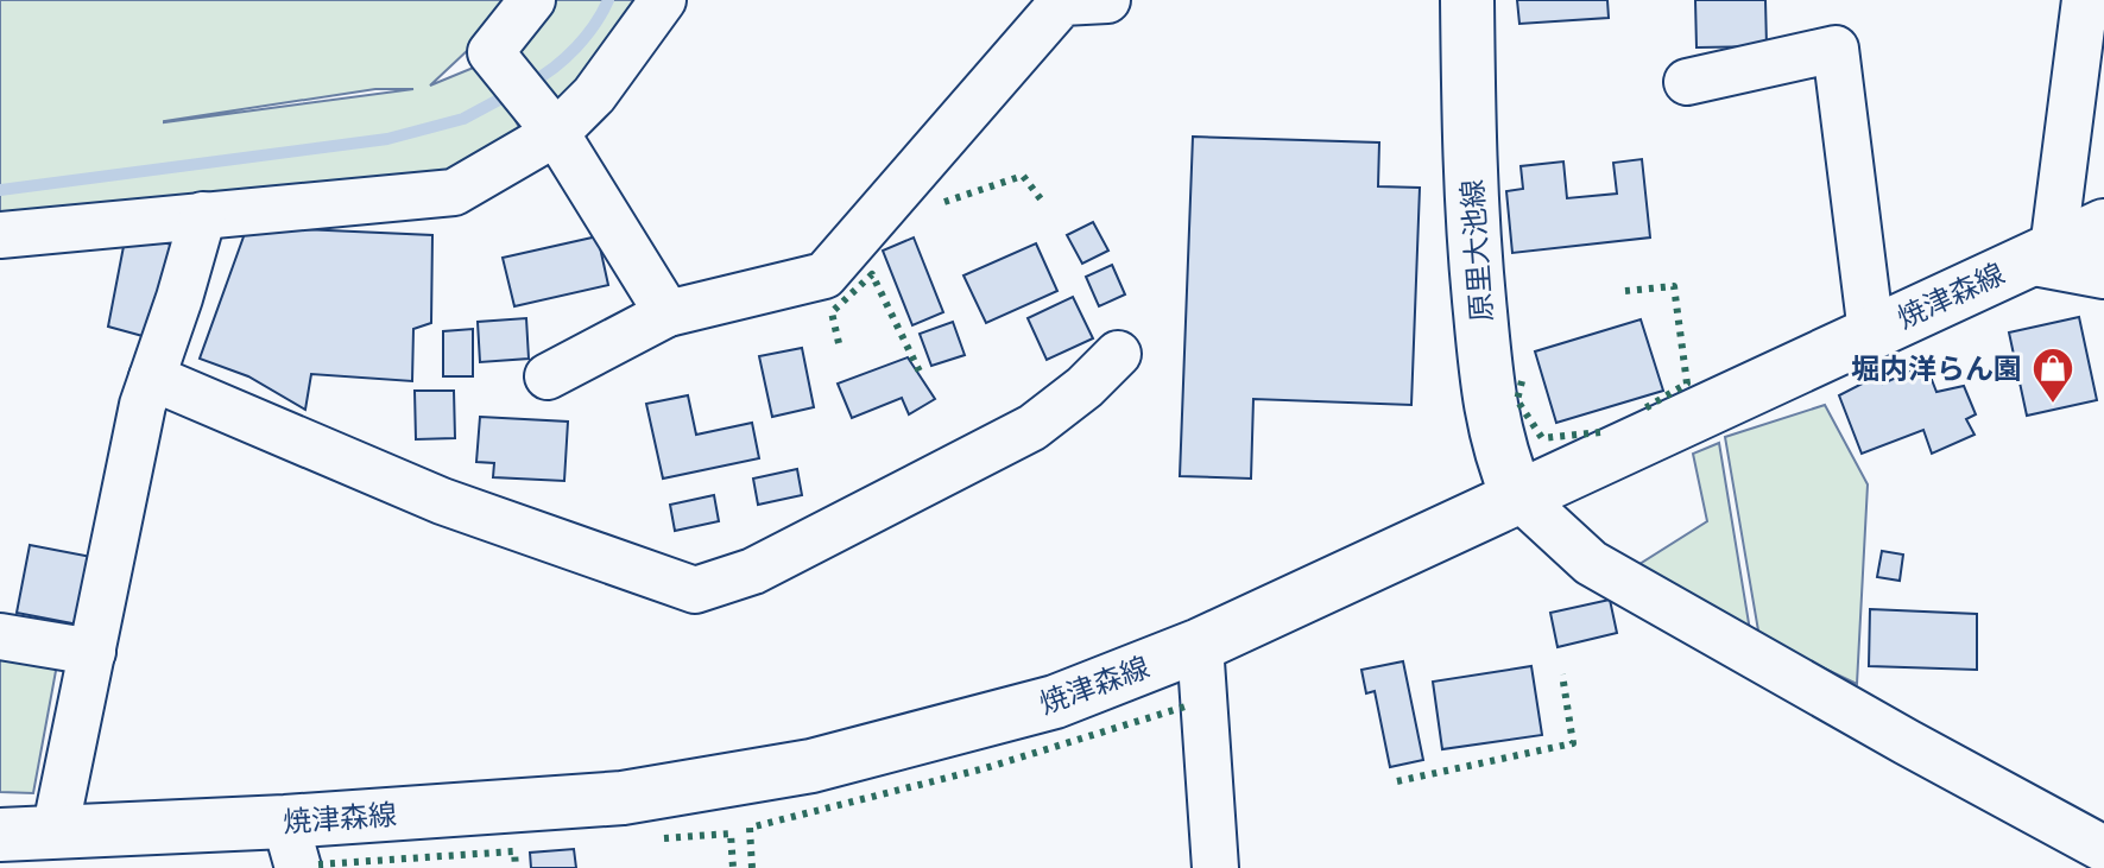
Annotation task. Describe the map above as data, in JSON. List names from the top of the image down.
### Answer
{
  "streets": {
    "main road": ["原里大池線", "焼津森線"]
  },
  "crossings": [
    ["原里大池線", "焼津森線"]
  ],
  "places": {
    "shop": ["堀内洋らん園"]
  }
}
